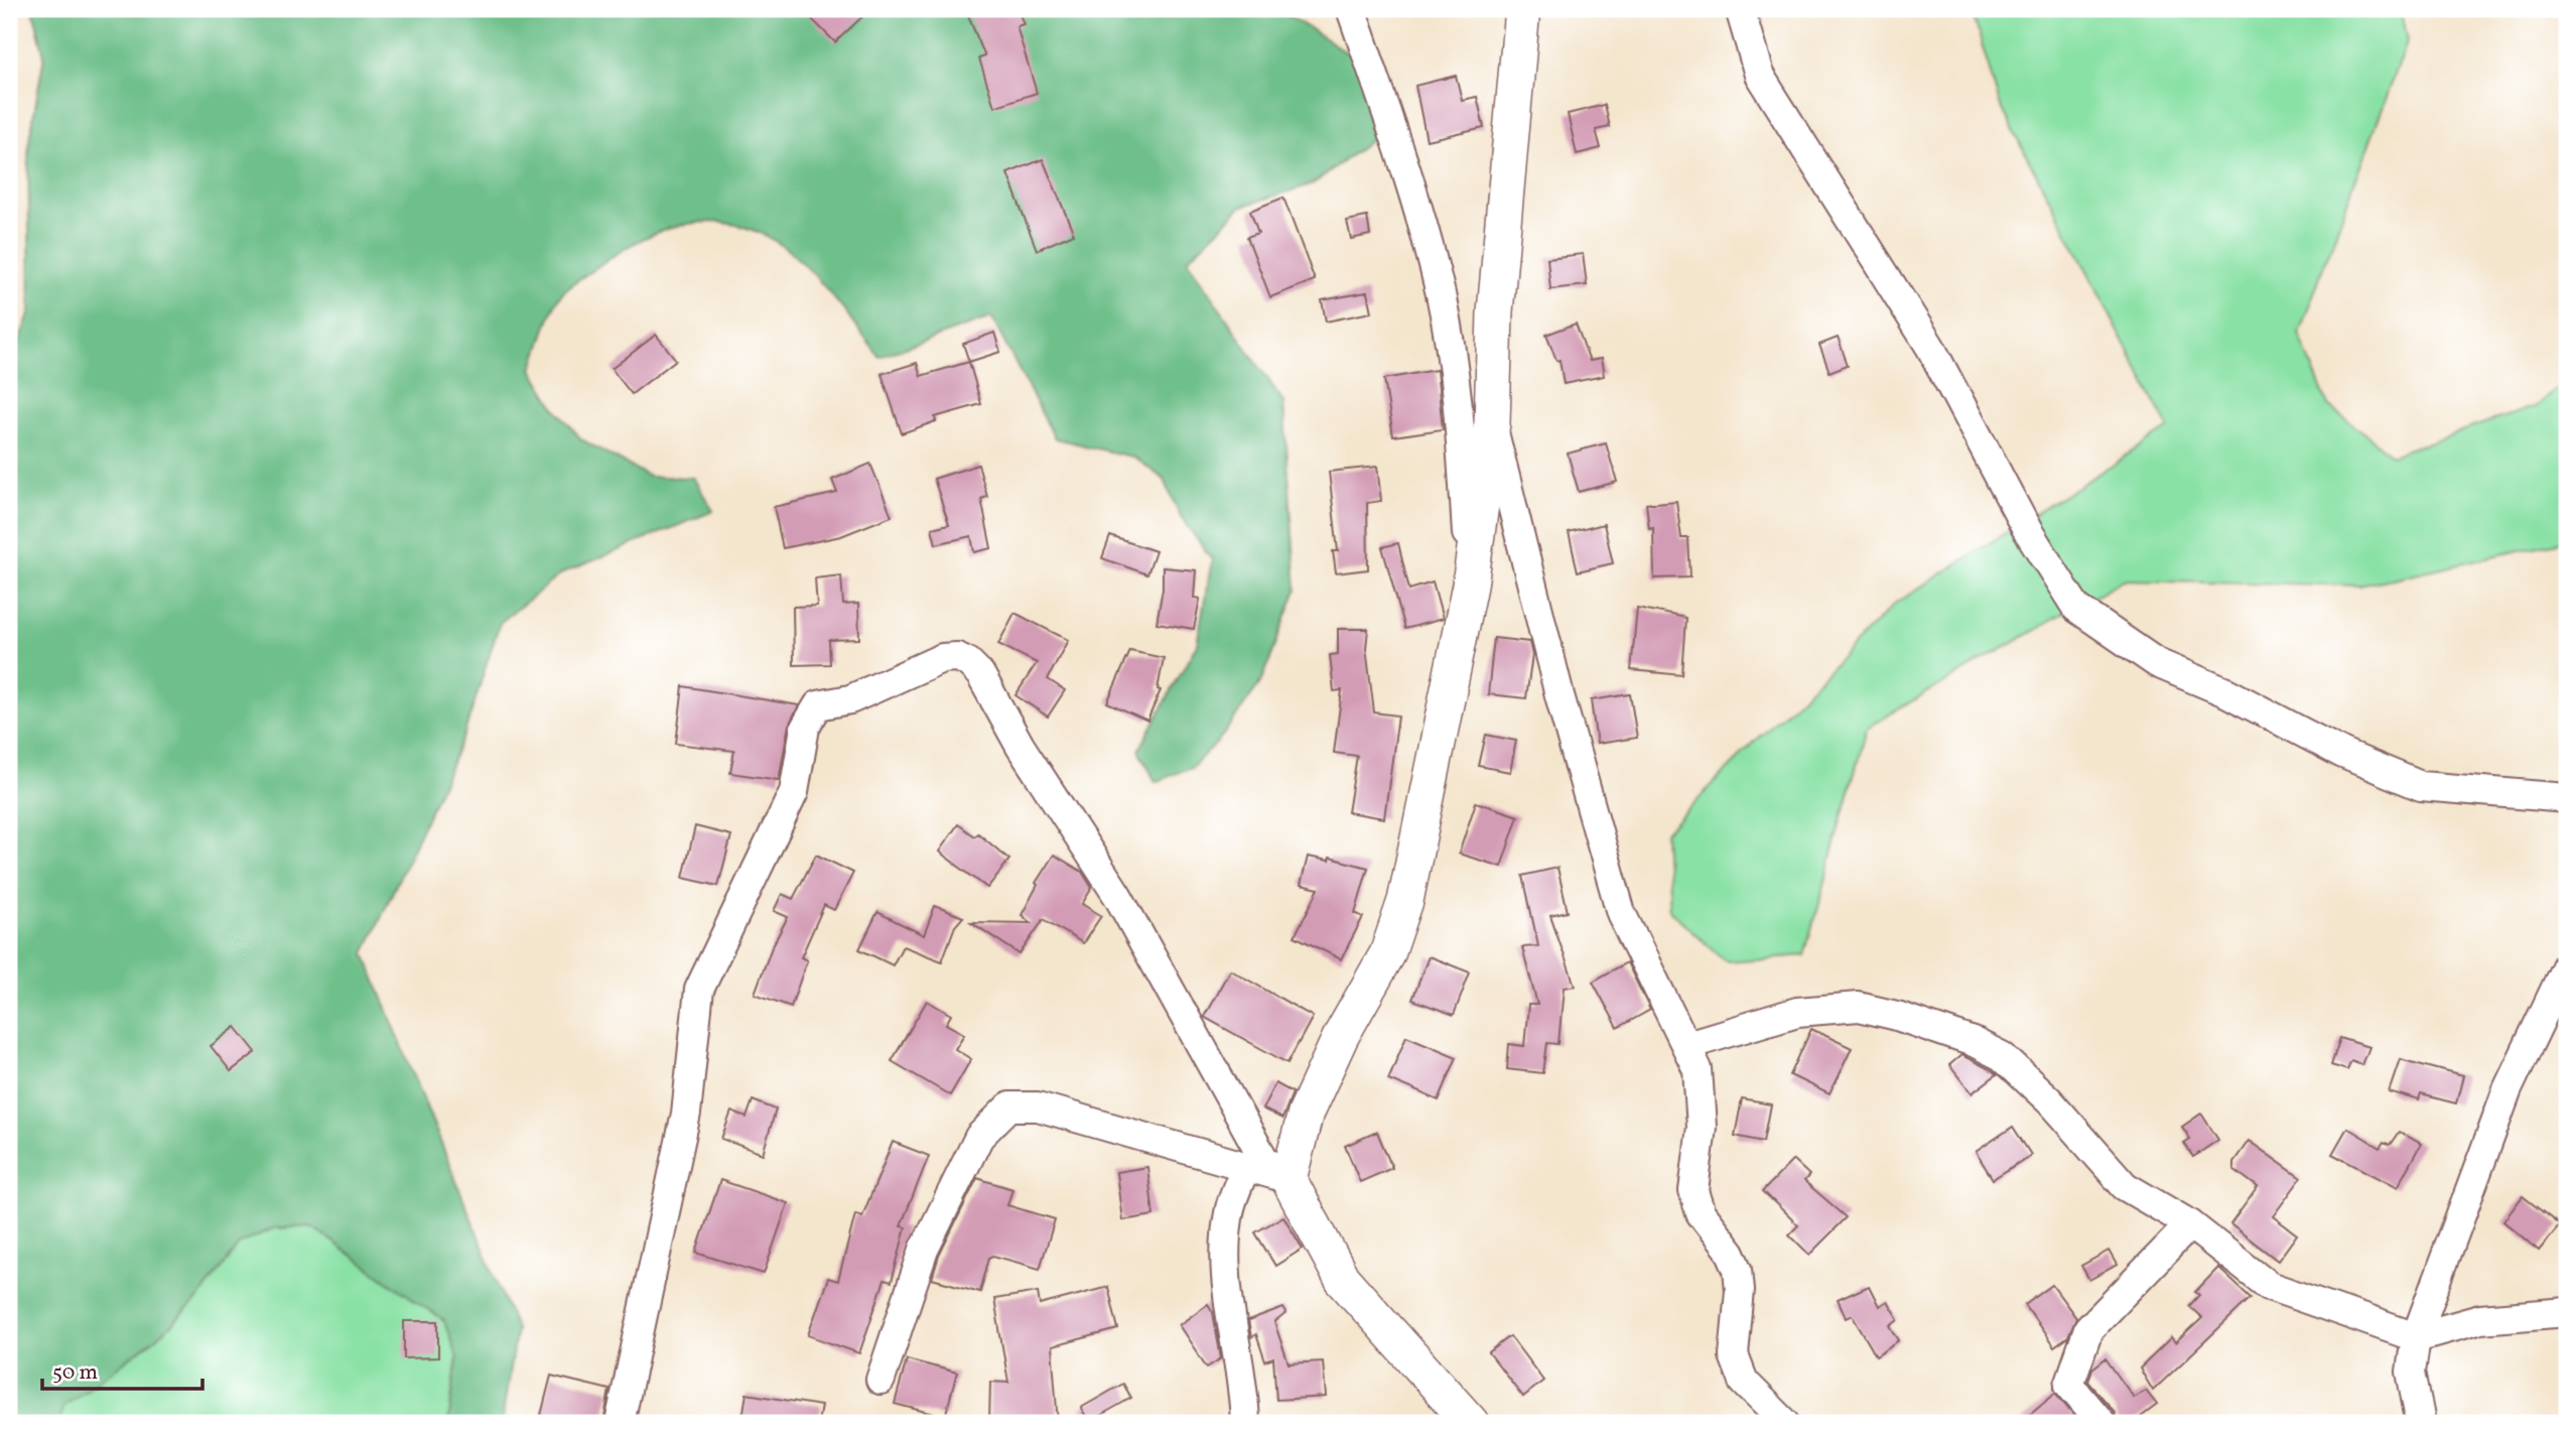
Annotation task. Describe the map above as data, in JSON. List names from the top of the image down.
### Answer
{
  "scale_bar": "50 m"
}
